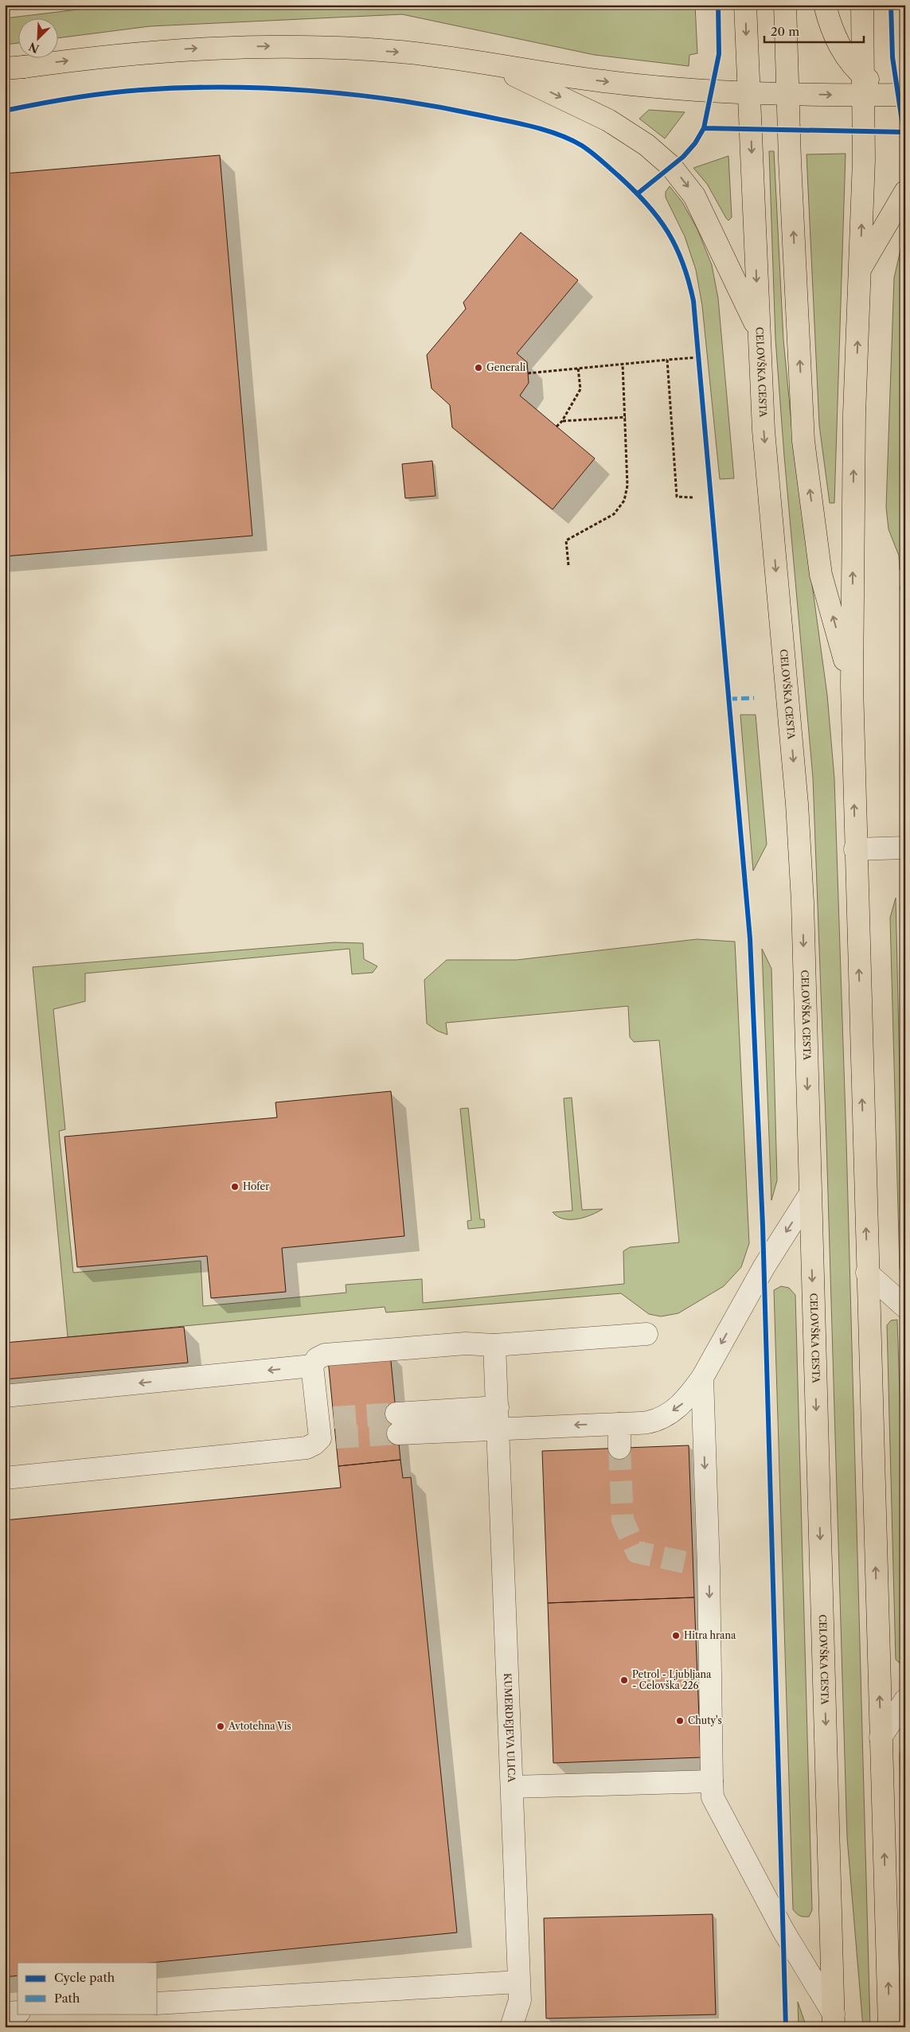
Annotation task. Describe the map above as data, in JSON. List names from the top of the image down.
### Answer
{
  "streets": {
    "main road": ["CELOVŠKA CESTA"],
    "street": ["KUMERDEJEVA ULICA"]
  },
  "places": [
    "Generali",
    "Hofer",
    "Hitra hrana",
    "Petrol - Ljubljana - Celovška 226",
    "Chuty's",
    "Avtotehna Vis"
  ],
  "legend": ["Cycle path", "Path"],
  "scale_bar": "20 m",
  "north": "bottom left"
}
